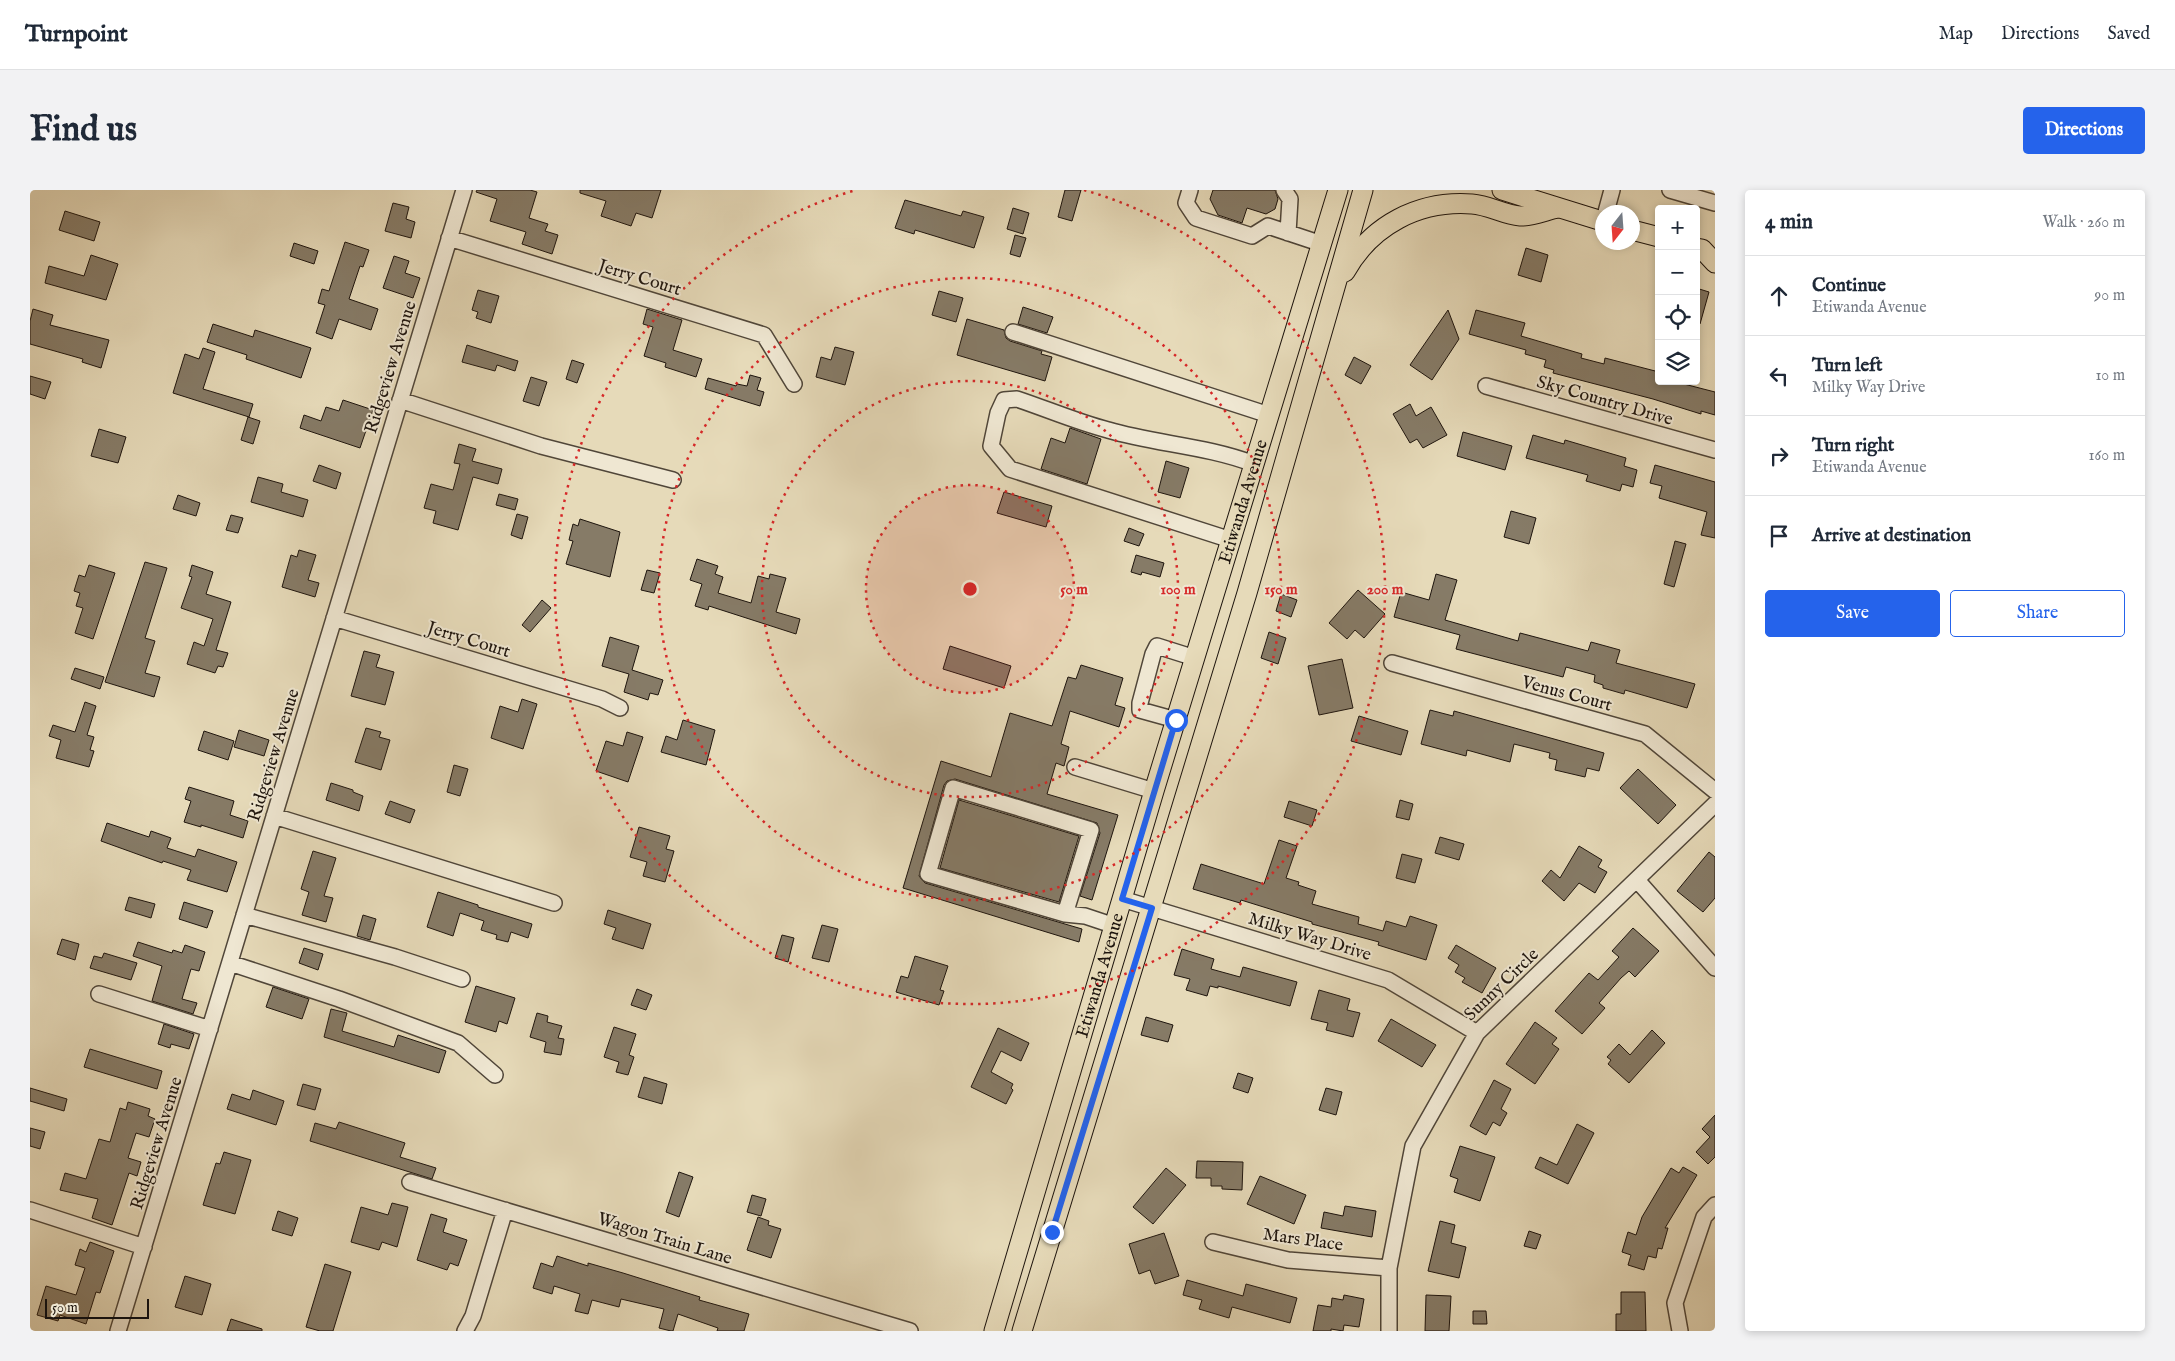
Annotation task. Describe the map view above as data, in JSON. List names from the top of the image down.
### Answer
{
  "streets": {
    "main road": ["Etiwanda Avenue"],
    "street": [
      "Jerry Court",
      "Ridgeview Avenue",
      "Sky Country Drive",
      "Venus Court",
      "Milky Way Drive",
      "Sunny Circle",
      "Wagon Train Lane",
      "Mars Place"
    ]
  },
  "crossings": [
    ["Jerry Court", "Ridgeview Avenue"],
    ["Etiwanda Avenue", "Milky Way Drive"],
    ["Milky Way Drive", "Sunny Circle"],
    ["Sunny Circle", "Mars Place"]
  ],
  "scale_bar": "50 m",
  "north": "bottom",
  "page": {
    "header": "Turnpoint",
    "nav": ["Map", "Directions", "Saved"],
    "buttons": [
      "Directions",
      ["Save", "Share"]
    ],
    "title": "Find us",
    "heading": ["4 min", "Walk · 260 m"],
    "map_buttons": ["+", "−"],
    "list": [
      ["Continue", "Etiwanda Avenue", "90 m"],
      ["Turn left", "Milky Way Drive", "10 m"],
      ["Turn right", "Etiwanda Avenue", "160 m"],
      "Arrive at destination"
    ],
    "scale": "50 m"
  },
  "rings": [
    "50 m",
    "100 m",
    "150 m",
    "200 m"
  ]
}
